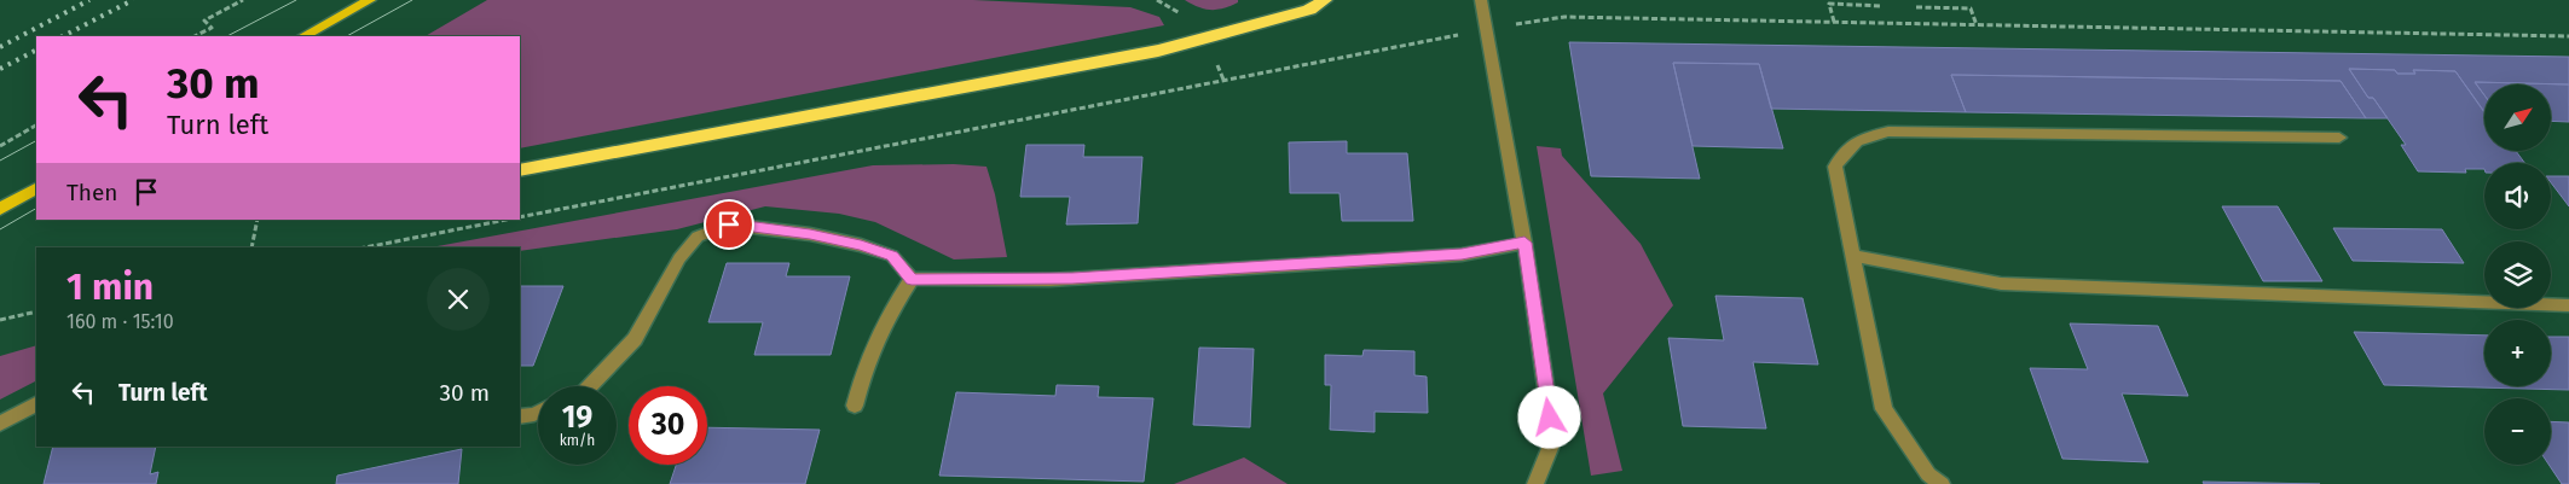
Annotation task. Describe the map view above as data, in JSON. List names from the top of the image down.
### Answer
{
  "north": "top right",
  "page": {
    "turn": ["30 m", "Turn left"],
    "map_buttons": ["+", "−"],
    "then": "Then",
    "heading": ["1 min", "160 m · 15:10"],
    "list": [
      {
        "name": "Turn left",
        "value": "30 m"
      }
    ],
    "speed": "19 km/h",
    "limit": "30"
  }
}
